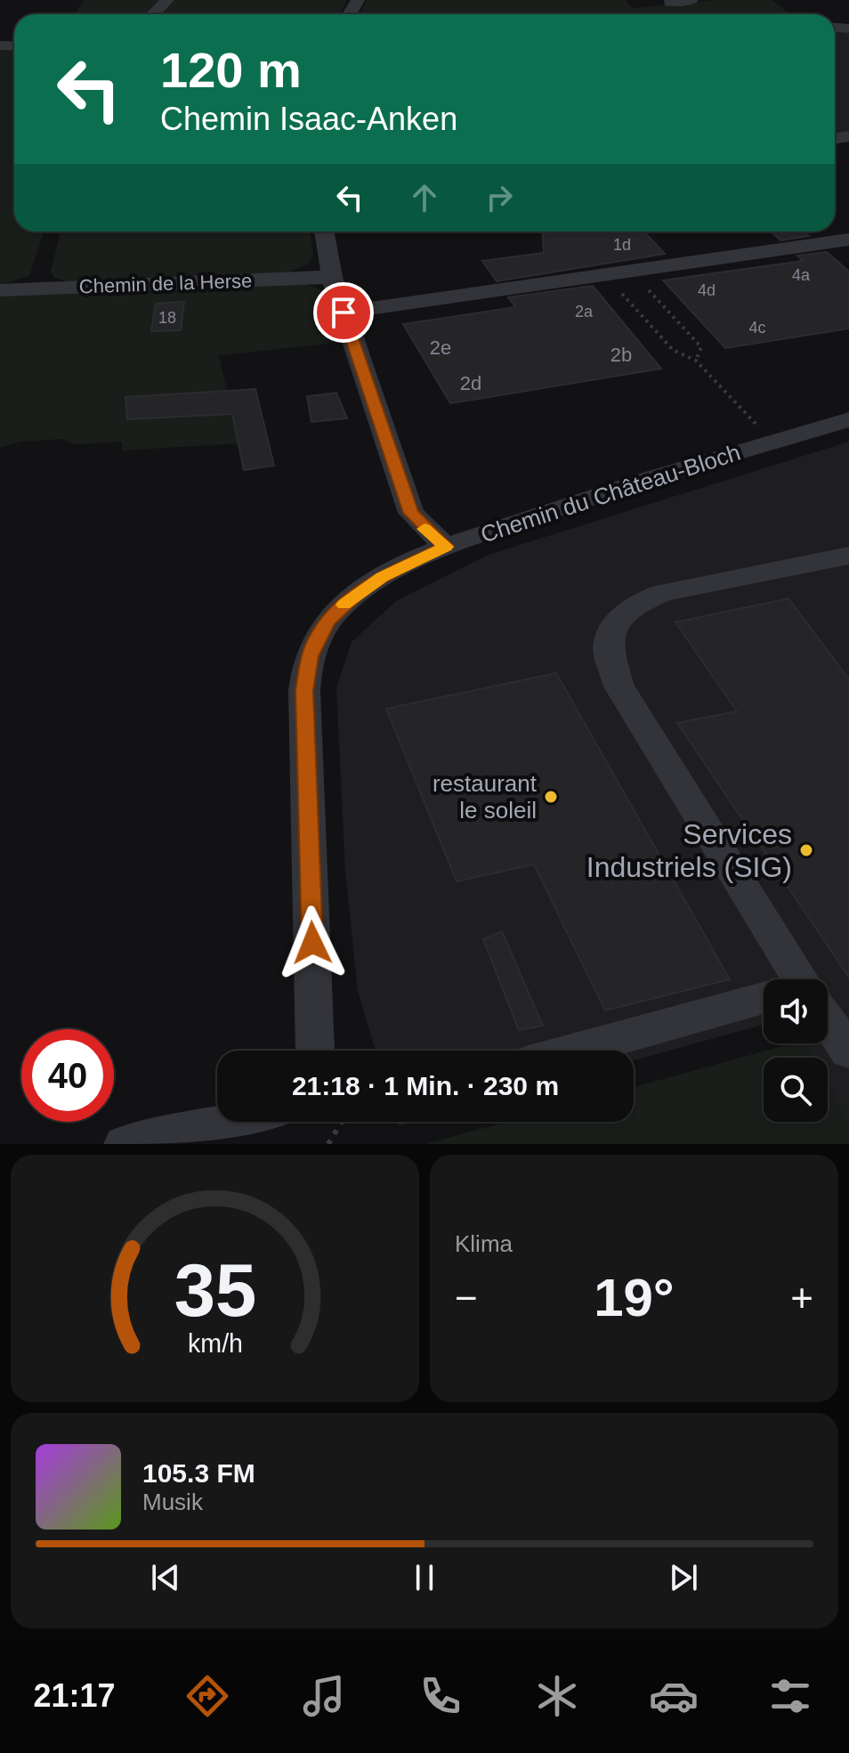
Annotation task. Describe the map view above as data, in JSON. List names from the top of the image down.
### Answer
{
  "streets": {
    "street": ["Chemin de la Herse", "Chemin du Château-Bloch"]
  },
  "places": ["restaurant le soleil", "Services Industriels (SIG)"],
  "house_numbers": [
    "1d",
    "4a",
    "4d",
    "2a",
    "18",
    "4c",
    "2e",
    "2b",
    "2d"
  ],
  "page": {
    "turn": ["120 m", "Chemin Isaac-Anken"],
    "limit": "40",
    "trip": "21:18 · 1 Min. · 230 m",
    "tile": "Klima",
    "heat": ["−", "19°", "+"],
    "song": ["105.3 FM", "Musik"],
    "tabs": "21:17",
    "gauge": ["35", "km/h"]
  }
}
